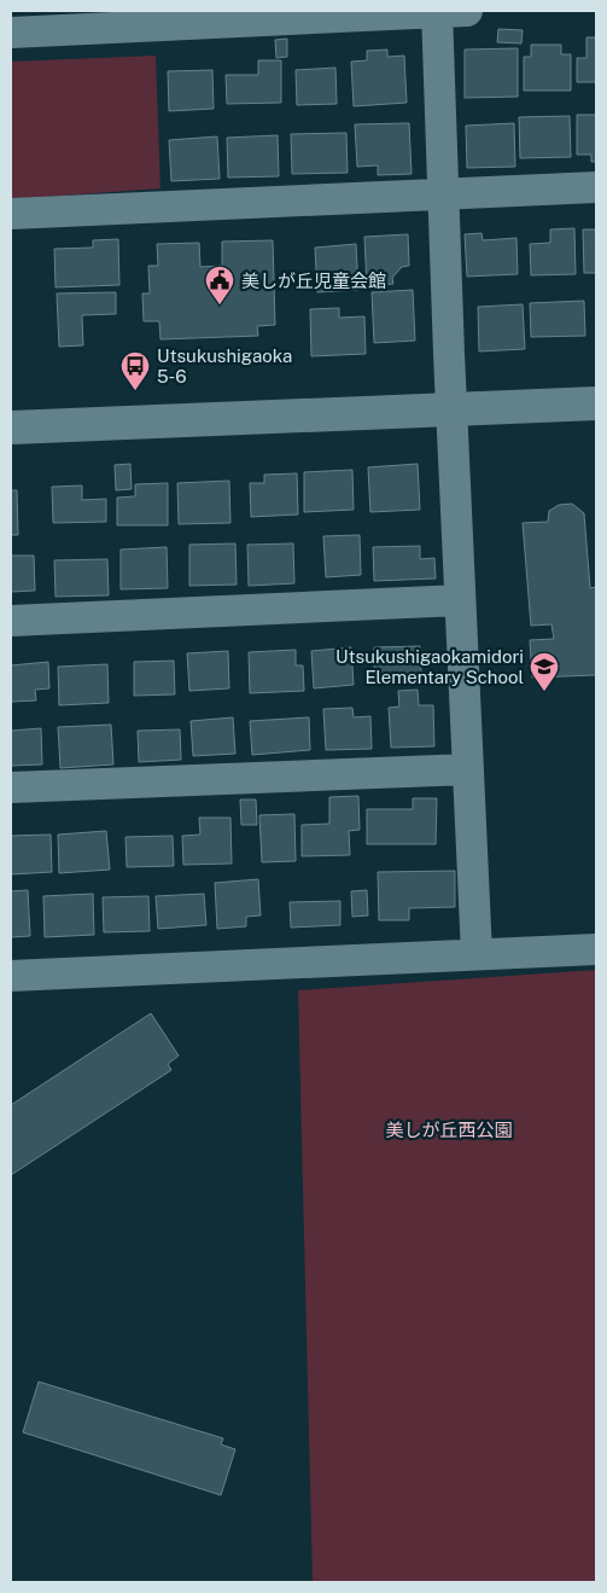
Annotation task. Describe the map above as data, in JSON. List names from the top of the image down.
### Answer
{
  "parks": ["美しが丘西公園"],
  "places": {
    "public building": ["美しが丘児童会館"],
    "bus stop": ["Utsukushigaoka 5-6"],
    "school or university": ["Utsukushigaokamidori Elementary School"]
  }
}
